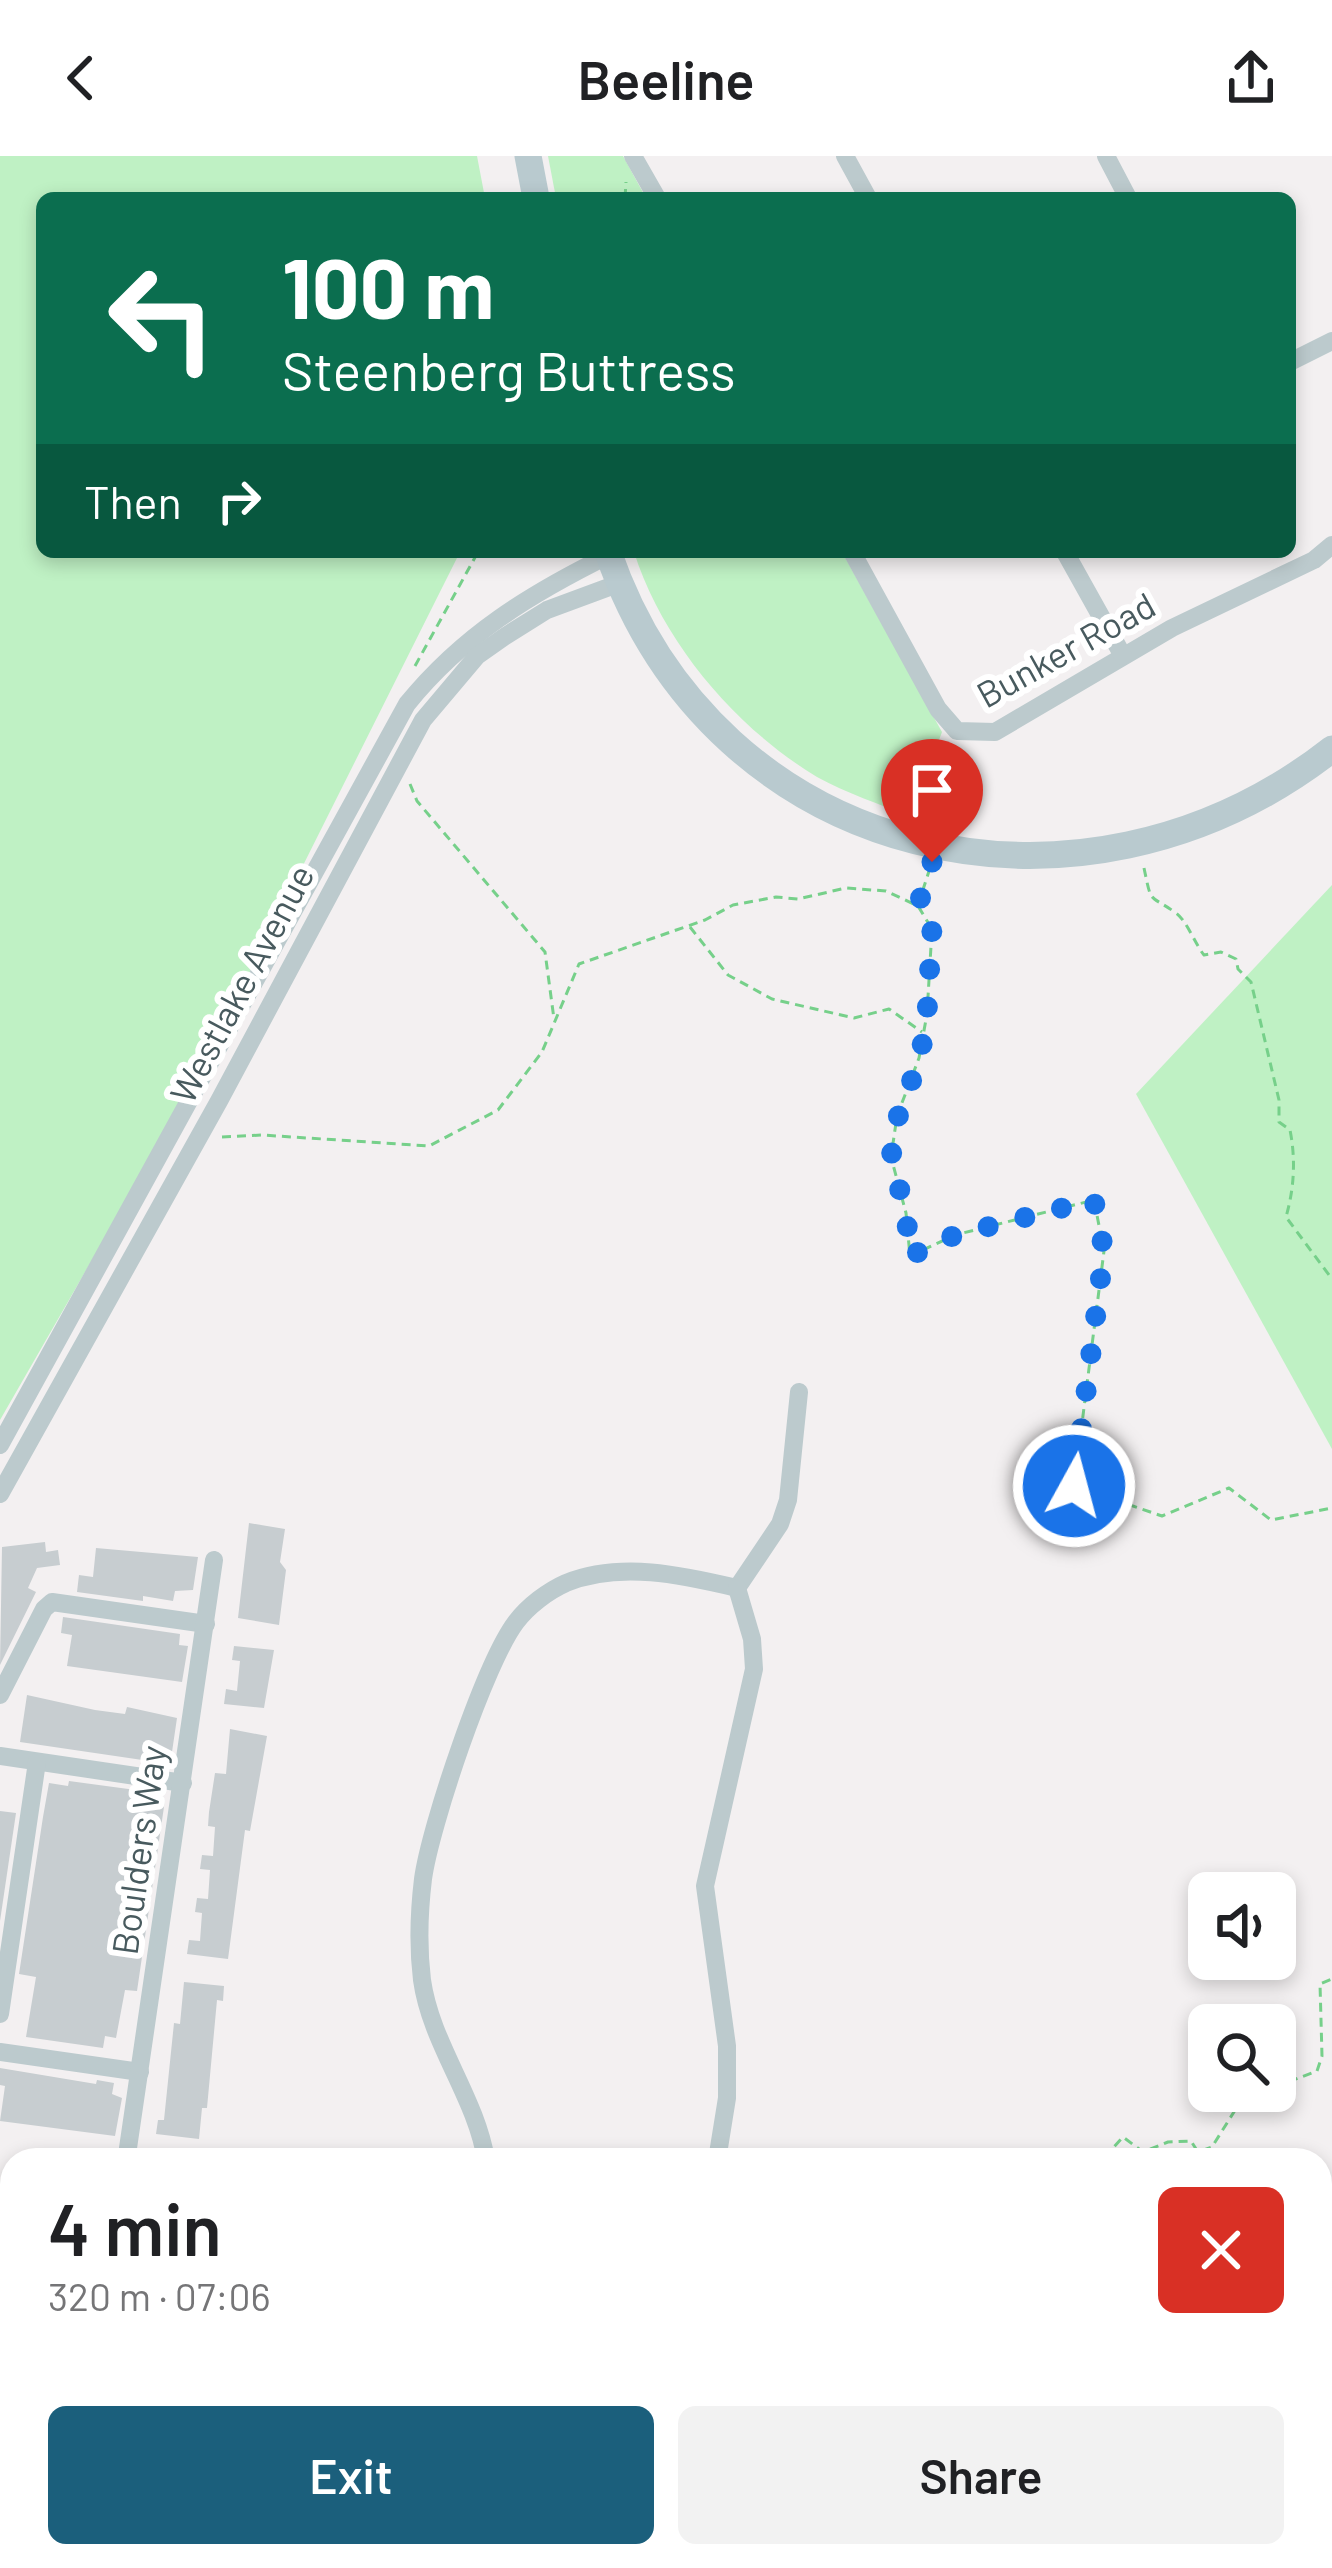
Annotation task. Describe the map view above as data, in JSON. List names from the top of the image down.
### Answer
{
  "streets": {
    "street": ["Bunker Road", "Westlake Avenue", "Boulders Way"]
  },
  "page": {
    "header": "Beeline",
    "turn": ["100 m", "Steenberg Buttress"],
    "then": "Then",
    "heading": ["4 min", "320 m · 07:06"],
    "buttons": ["Exit", "Share"]
  }
}
